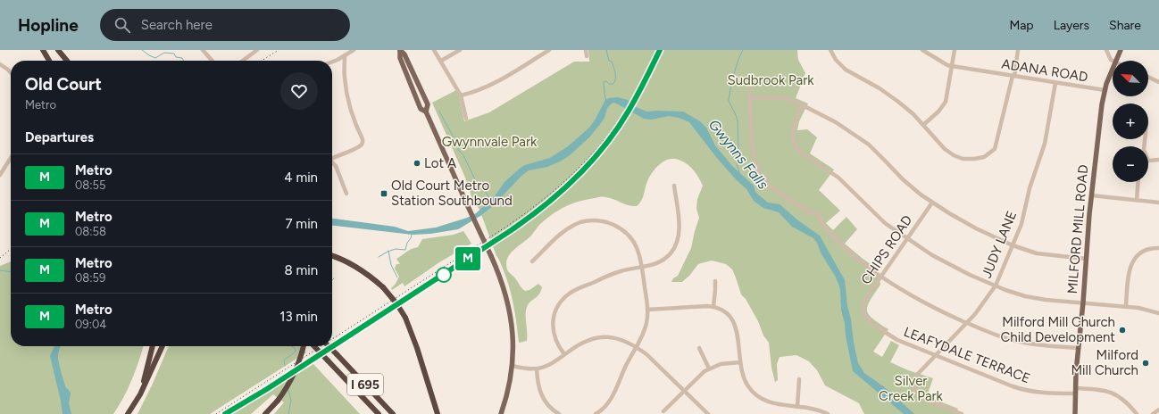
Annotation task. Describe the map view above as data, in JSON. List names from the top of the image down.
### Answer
{
  "streets": {
    "highway": ["I 695"],
    "main road": ["MILFORD MILL ROAD"],
    "street": [
      "ADANA ROAD",
      "JUDY LANE",
      "CHIPS ROAD",
      "LEAFYDALE TERRACE"
    ]
  },
  "crossings": [
    ["ADANA ROAD", "MILFORD MILL ROAD"],
    ["ADANA ROAD", "JUDY LANE"],
    ["MILFORD MILL ROAD", "LEAFYDALE TERRACE"],
    ["JUDY LANE", "LEAFYDALE TERRACE"],
    ["CHIPS ROAD", "LEAFYDALE TERRACE"]
  ],
  "water": ["Gwynns Falls"],
  "parks": ["Sudbrook Park", "Gwynnvale Park", "Silver Creek Park"],
  "places": {
    "other": ["Lot A", "Milford Mill Church Child Development", "Milford Mill Church"],
    "transit": ["Old Court Metro Station Southbound"]
  },
  "lines": ["metro line M"],
  "north": "top left",
  "page": {
    "header": "Hopline",
    "search": "Search here",
    "nav": ["Map", "Layers", "Share"],
    "on_map": "M",
    "map_buttons": ["+", "−"],
    "heading": [
      ["Old Court", "Metro"],
      "Departures"
    ],
    "list": [
      {
        "mark": "M",
        "name": "Metro",
        "note": "08:55",
        "value": "4 min"
      },
      {
        "mark": "M",
        "name": "Metro",
        "note": "08:58",
        "value": "7 min"
      },
      {
        "mark": "M",
        "name": "Metro",
        "note": "08:59",
        "value": "8 min"
      },
      {
        "mark": "M",
        "name": "Metro",
        "note": "09:04",
        "value": "13 min"
      }
    ]
  }
}
